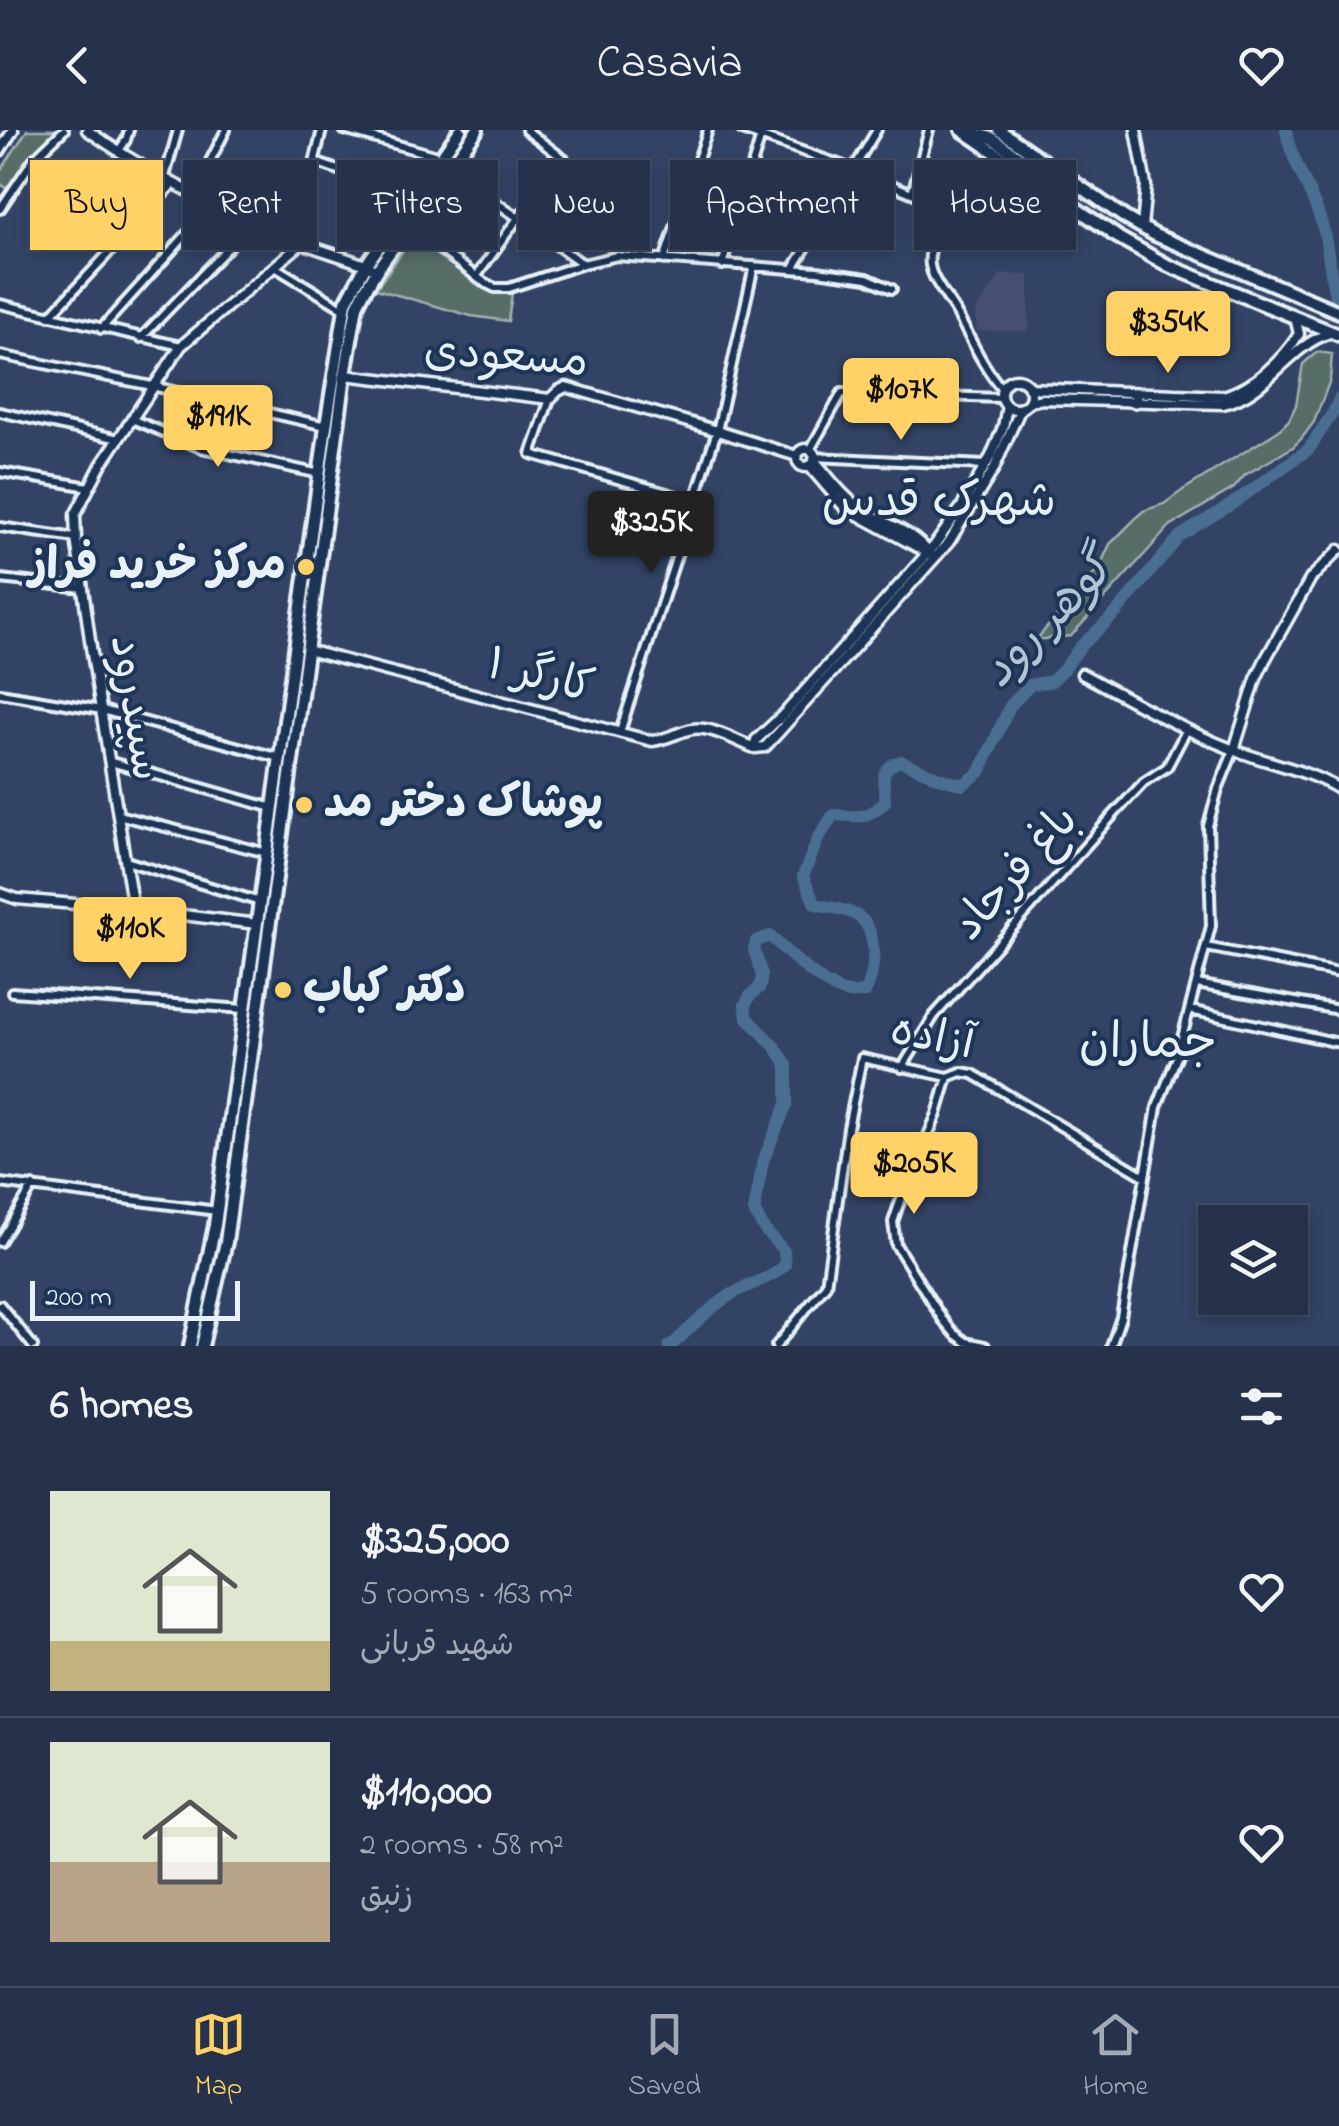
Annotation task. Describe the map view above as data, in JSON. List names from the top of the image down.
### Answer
{
  "streets": {
    "street": [
      "مسعودی",
      "کارگر ۱",
      "سپیدرود",
      "باغ فرجاد",
      "آزاده"
    ]
  },
  "crossings": [
    ["باغ فرجاد", "آزاده"]
  ],
  "districts": ["شهرک قدس", "جماران"],
  "water": ["گوهر رود"],
  "places": ["مرکز خرید فراز", "پوشاک دختر مد", "دکتر کباب"],
  "scale_bar": "200 m",
  "page": {
    "header": "Casavia",
    "chip": [
      "Buy",
      "Rent",
      "Filters",
      "New",
      "Apartment",
      "House"
    ],
    "price": [
      "$354K",
      "$107K",
      "$191K",
      "$325K",
      "$110K",
      "$205K"
    ],
    "scale": "200 m",
    "heading": "6 homes",
    "list": [
      {
        "name": "$325,000",
        "note": "5 rooms · 163 m² · شهید قربانی"
      },
      {
        "name": "$110,000",
        "note": "2 rooms · 58 m² · زنبق"
      }
    ],
    "tabs": ["Map", "Saved", "Home"]
  }
}
